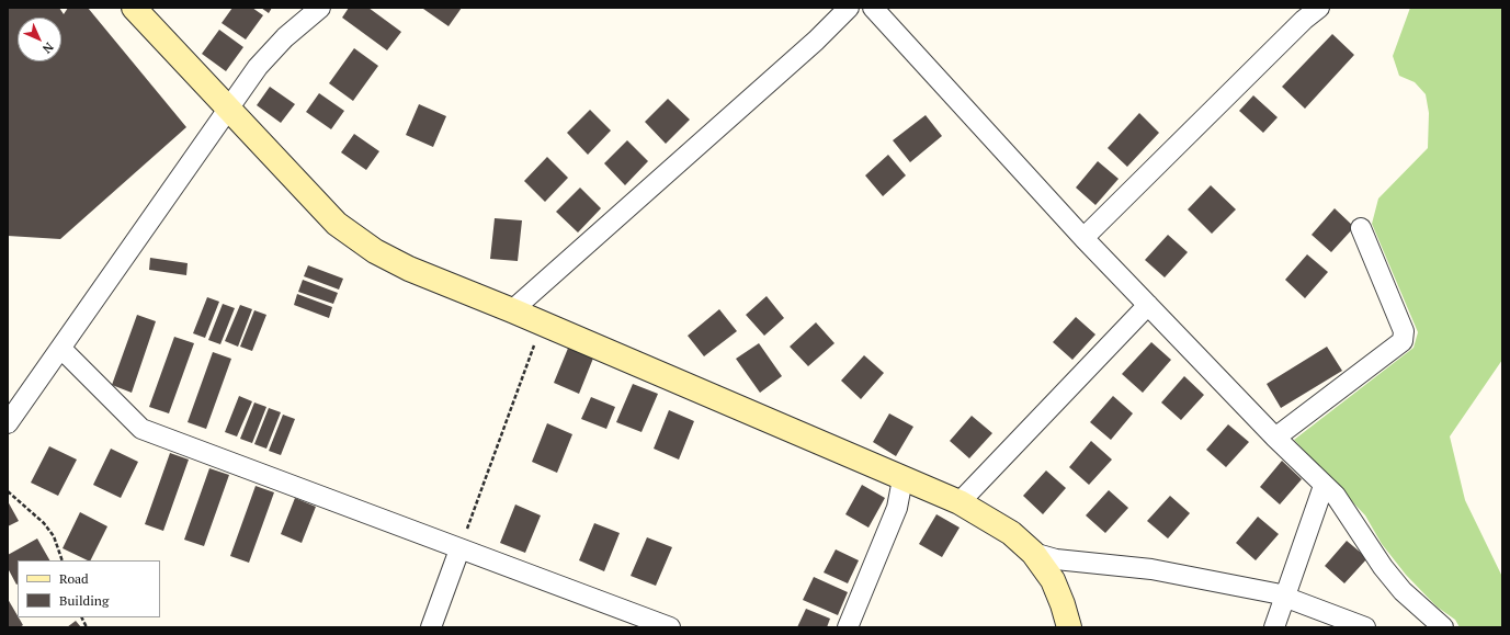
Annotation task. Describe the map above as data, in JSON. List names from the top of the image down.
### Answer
{
  "legend": ["Road", "Building"],
  "north": "bottom right"
}
